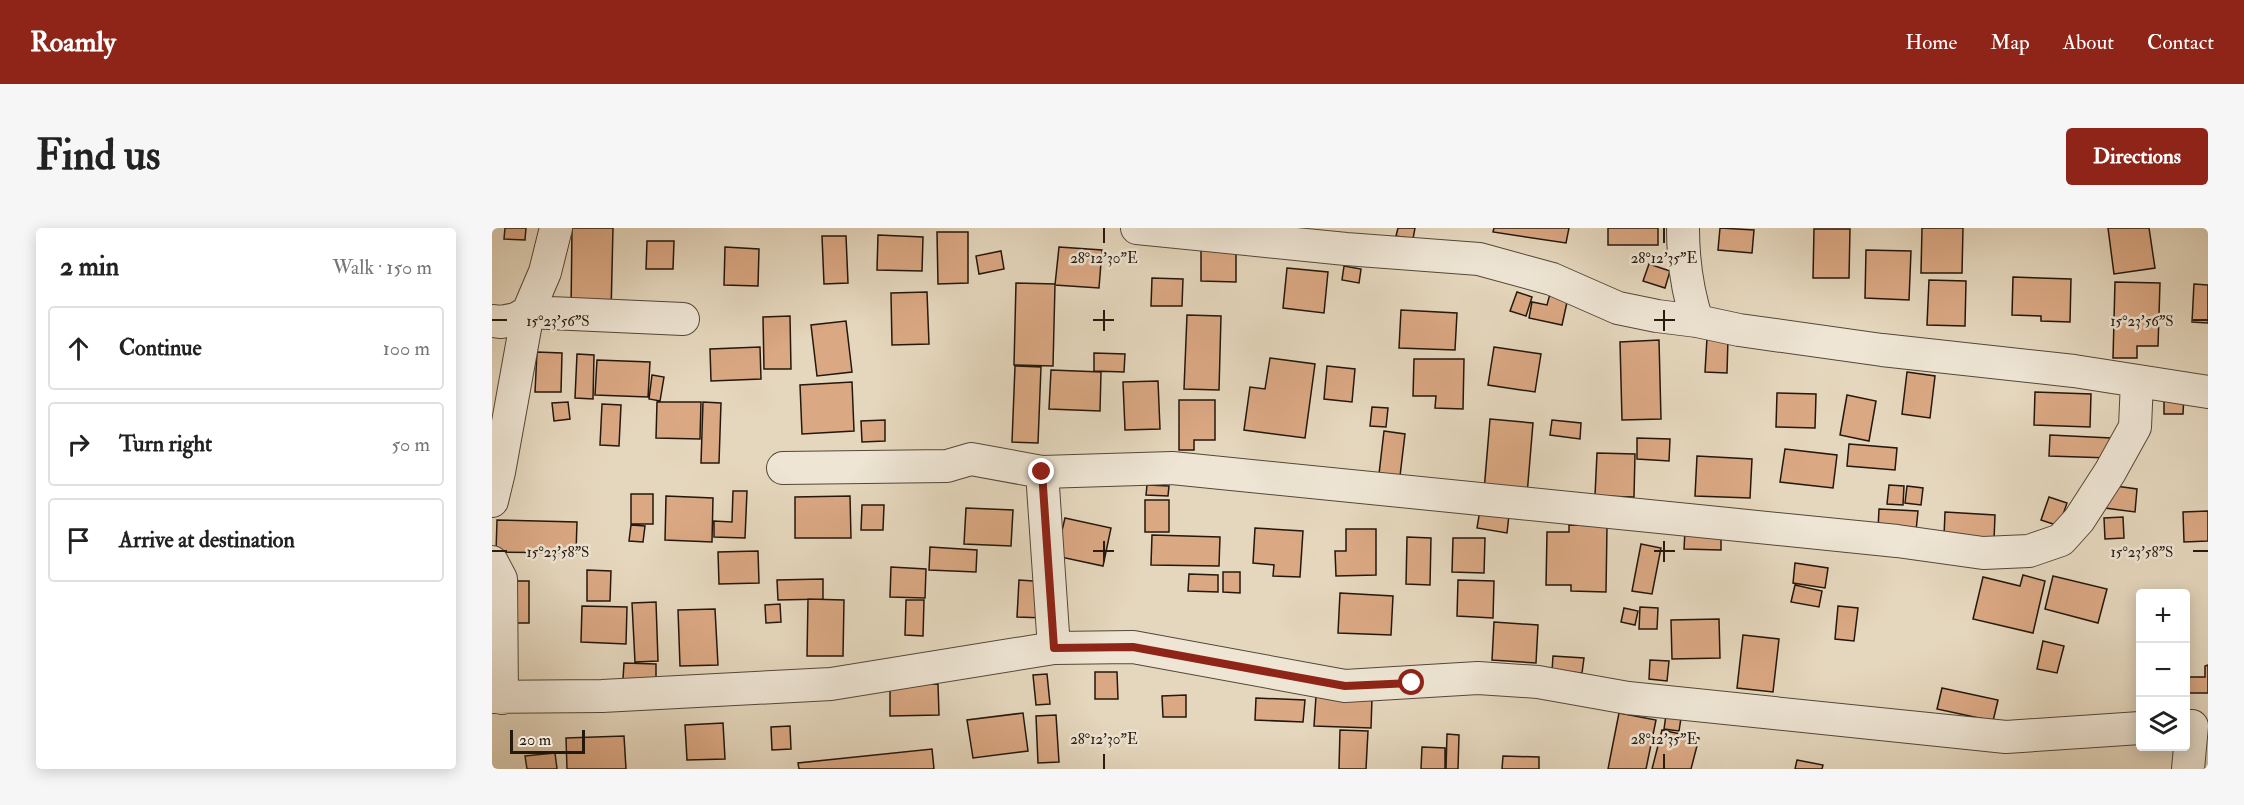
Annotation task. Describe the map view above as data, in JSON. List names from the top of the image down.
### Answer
{
  "scale_bar": "20 m",
  "page": {
    "header": "Roamly",
    "nav": [
      "Home",
      "Map",
      "About",
      "Contact"
    ],
    "buttons": "Directions",
    "title": "Find us",
    "heading": ["2 min", "Walk · 150 m"],
    "list": [
      ["Continue", "100 m"],
      ["Turn right", "50 m"],
      "Arrive at destination"
    ],
    "map_buttons": ["+", "−"],
    "scale": "20 m"
  },
  "coordinates": [
    "28°12'30\"E",
    "28°12'35\"E",
    "15°23'56\"S",
    "15°23'58\"S"
  ]
}
